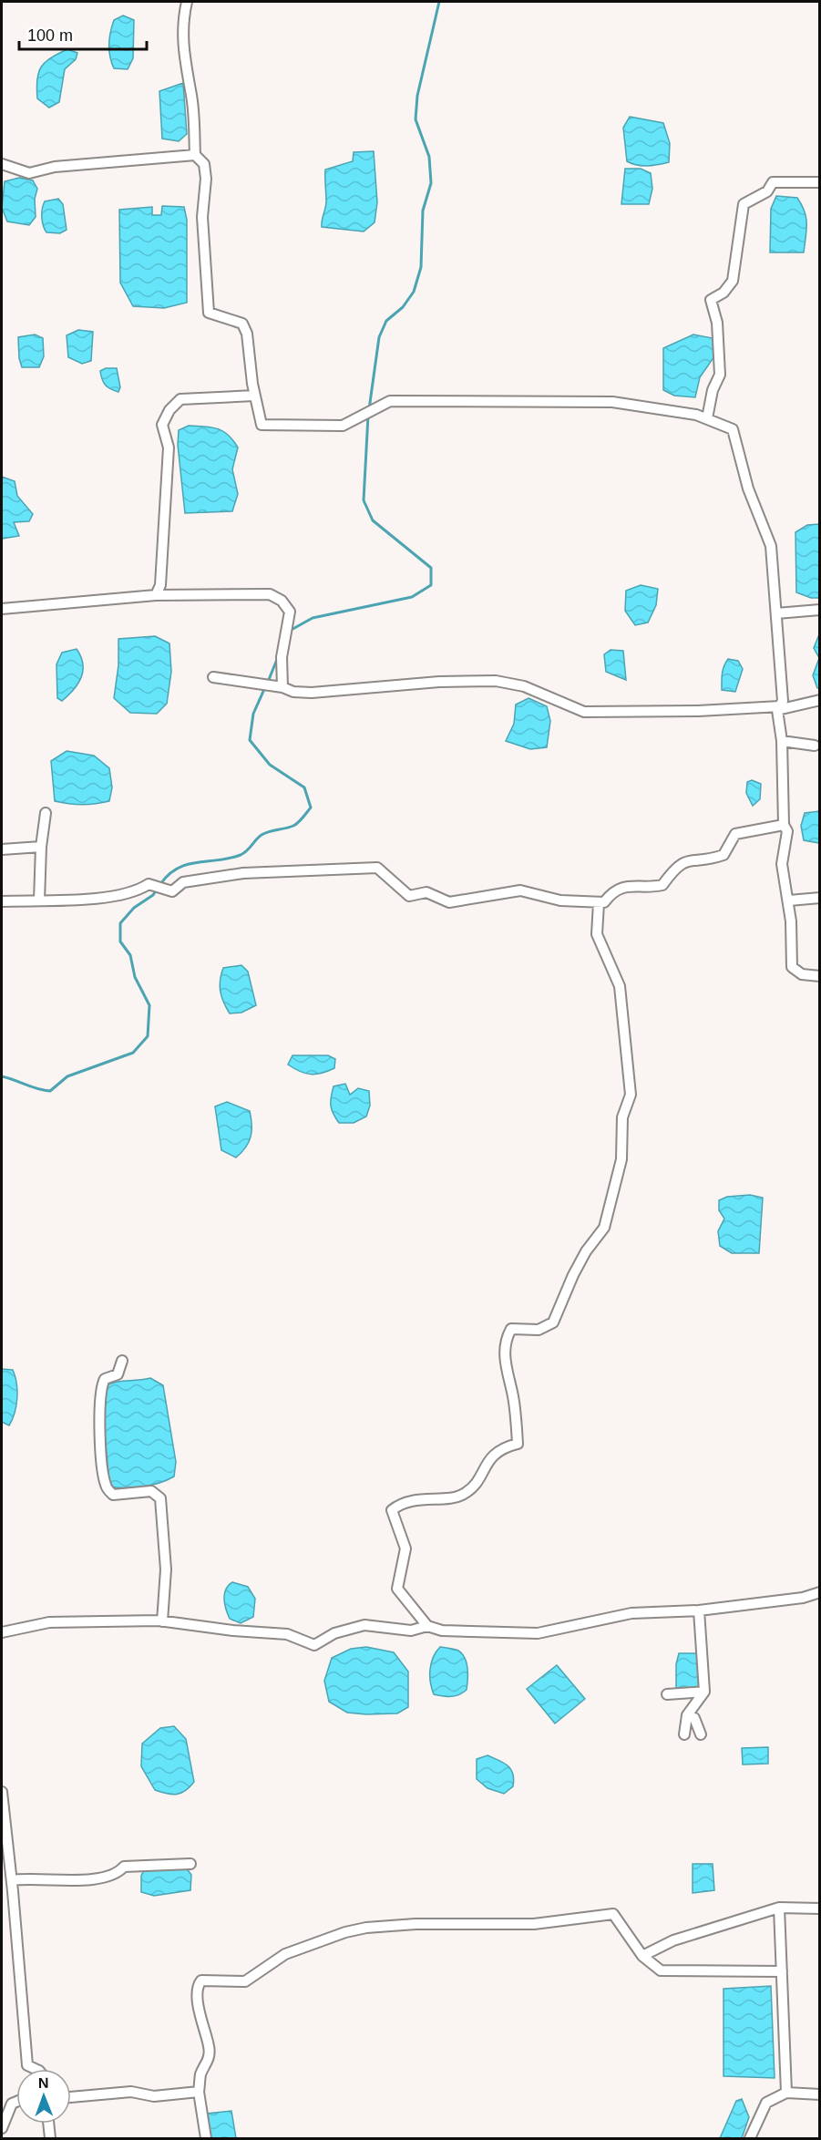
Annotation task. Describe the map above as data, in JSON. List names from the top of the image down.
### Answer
{
  "scale_bar": "100 m",
  "north": "top"
}
